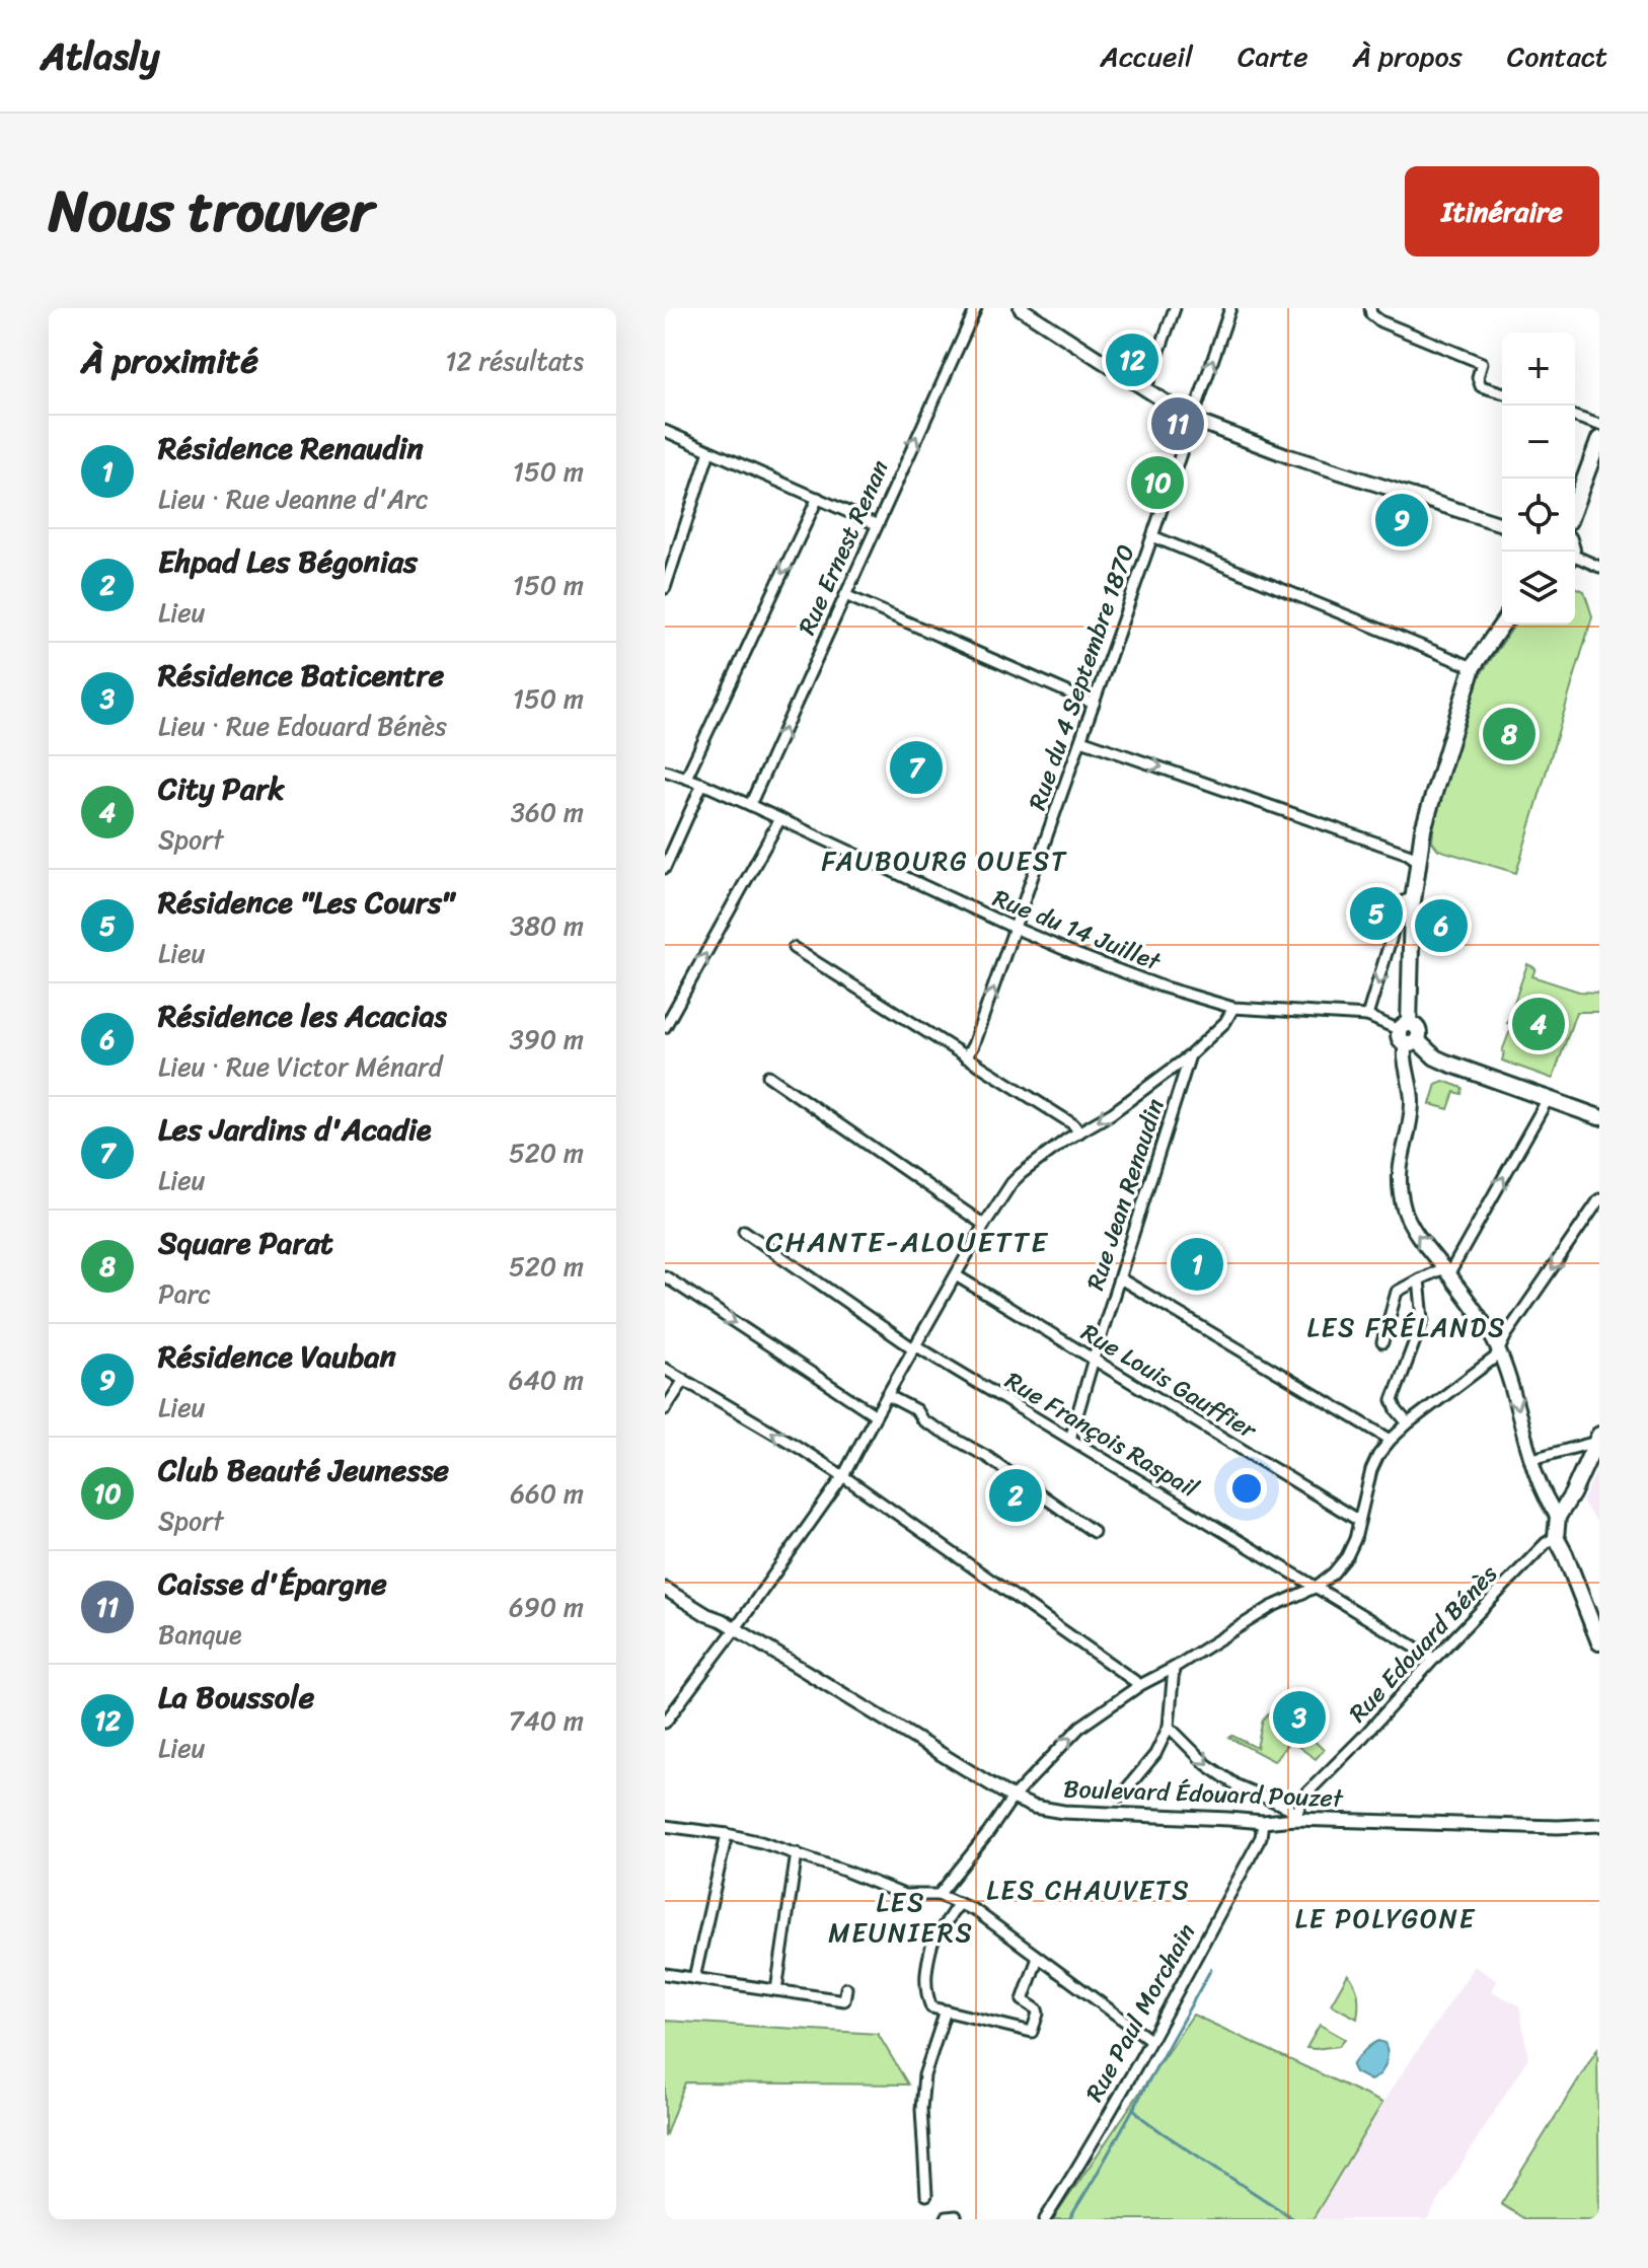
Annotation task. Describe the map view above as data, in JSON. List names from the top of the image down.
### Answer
{
  "streets": {
    "street": [
      "Rue Ernest Renan",
      "Rue du 4 Septembre 1870",
      "Rue du 14 Juillet",
      "Rue Jean Renaudin",
      "Rue Louis Gauffier",
      "Rue François Raspail",
      "Rue Edouard Bénès",
      "Boulevard Édouard Pouzet",
      "Rue Paul Morchain"
    ]
  },
  "crossings": [
    ["Rue Ernest Renan", "Rue du 14 Juillet"],
    ["Rue du 4 Septembre 1870", "Rue du 14 Juillet"],
    ["Rue Jean Renaudin", "Rue Louis Gauffier"],
    ["Rue Jean Renaudin", "Rue François Raspail"],
    ["Rue François Raspail", "Rue Edouard Bénès"],
    ["Rue Edouard Bénès", "Boulevard Édouard Pouzet"],
    ["Boulevard Édouard Pouzet", "Rue Paul Morchain"]
  ],
  "districts": [
    "FAUBOURG OUEST",
    "CHANTE-ALOUETTE",
    "LES FRÉLANDS",
    "LES CHAUVETS",
    "LES MEUNIERS",
    "LE POLYGONE"
  ],
  "page": {
    "header": "Atlasly",
    "nav": [
      "Accueil",
      "Carte",
      "À propos",
      "Contact"
    ],
    "title": "Nous trouver",
    "buttons": "Itinéraire",
    "heading": ["À proximité", "12 résultats"],
    "pins": [
      "12",
      "11",
      "10",
      "9",
      "8",
      "7",
      "5",
      "6",
      "4",
      "1",
      "2",
      "3"
    ],
    "map_buttons": ["+", "−"],
    "list": [
      {
        "mark": "1",
        "name": "Résidence Renaudin",
        "note": "Lieu · Rue Jeanne d'Arc",
        "value": "150 m"
      },
      {
        "mark": "2",
        "name": "Ehpad Les Bégonias",
        "note": "Lieu",
        "value": "150 m"
      },
      {
        "mark": "3",
        "name": "Résidence Baticentre",
        "note": "Lieu · Rue Edouard Bénès",
        "value": "150 m"
      },
      {
        "mark": "4",
        "name": "City Park",
        "note": "Sport",
        "value": "360 m"
      },
      {
        "mark": "5",
        "name": "Résidence \"Les Cours\"",
        "note": "Lieu",
        "value": "380 m"
      },
      {
        "mark": "6",
        "name": "Résidence les Acacias",
        "note": "Lieu · Rue Victor Ménard",
        "value": "390 m"
      },
      {
        "mark": "7",
        "name": "Les Jardins d'Acadie",
        "note": "Lieu",
        "value": "520 m"
      },
      {
        "mark": "8",
        "name": "Square Parat",
        "note": "Parc",
        "value": "520 m"
      },
      {
        "mark": "9",
        "name": "Résidence Vauban",
        "note": "Lieu",
        "value": "640 m"
      },
      {
        "mark": "10",
        "name": "Club Beauté Jeunesse",
        "note": "Sport",
        "value": "660 m"
      },
      {
        "mark": "11",
        "name": "Caisse d'Épargne",
        "note": "Banque",
        "value": "690 m"
      },
      {
        "mark": "12",
        "name": "La Boussole",
        "note": "Lieu",
        "value": "740 m"
      }
    ]
  }
}
